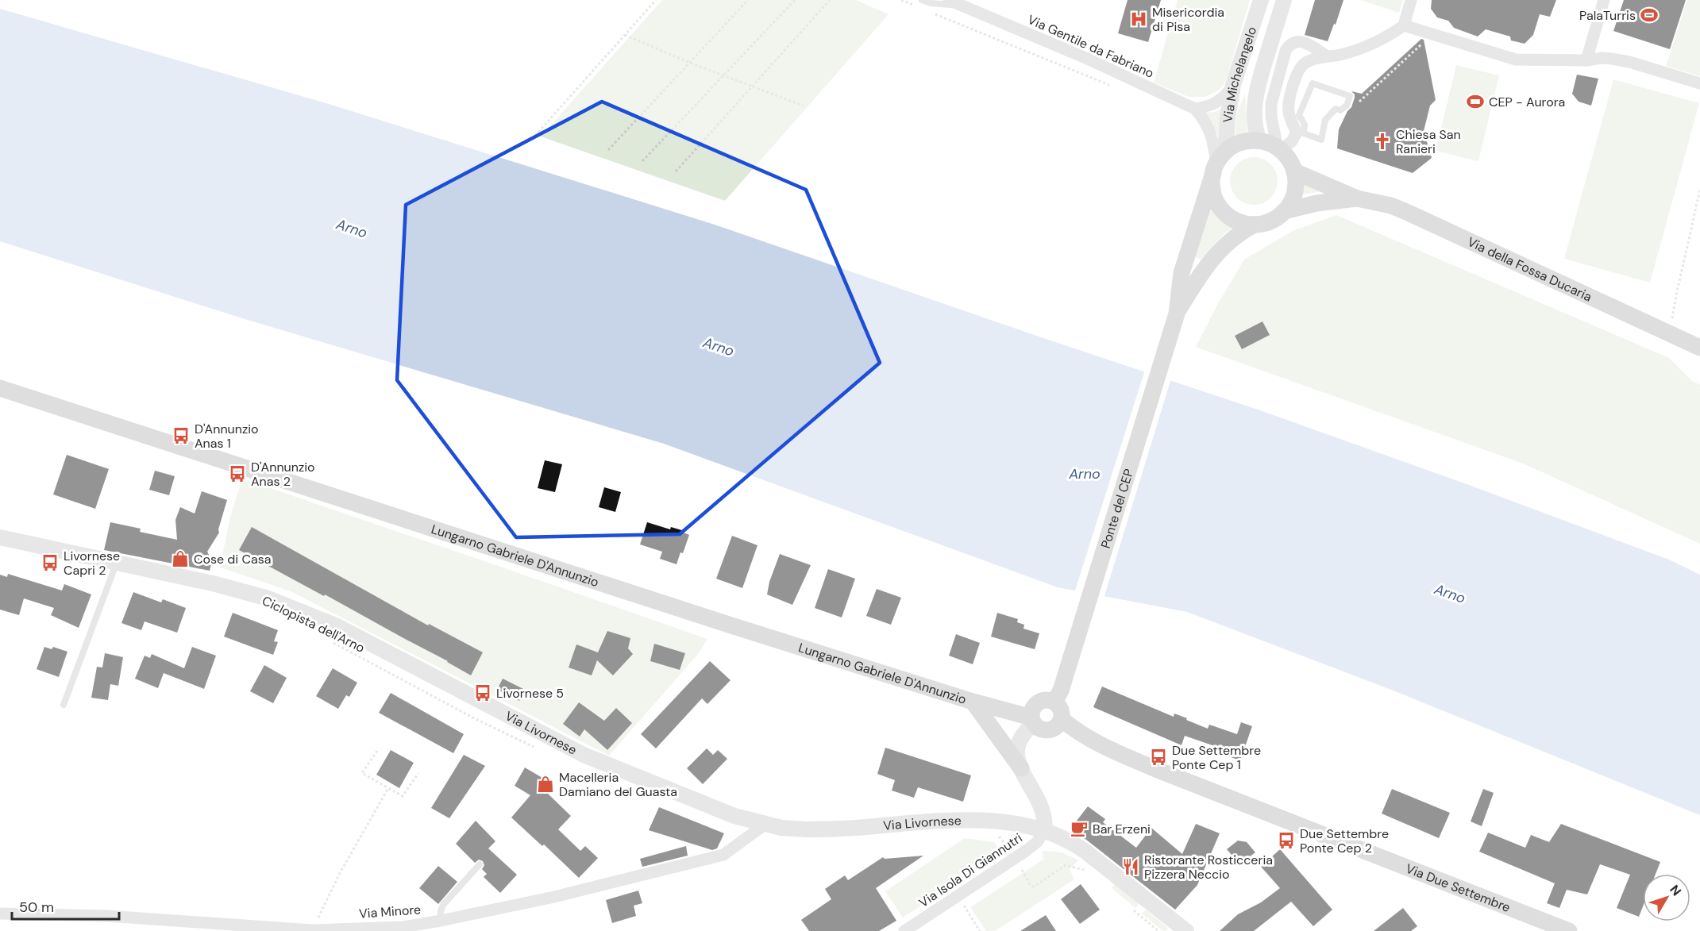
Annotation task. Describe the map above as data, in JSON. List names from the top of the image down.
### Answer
{
  "streets": {
    "main road": [
      "Via della Fossa Ducaria",
      "Ponte del CEP",
      "Lungarno Gabriele D'Annunzio",
      "Via Due Settembre"
    ],
    "street": [
      "Via Gentile da Fabriano",
      "Via Michelangelo",
      "Via Livornese",
      "Via Isola Di Giannutri",
      "Via Minore"
    ],
    "path": ["Ciclopista dell'Arno"]
  },
  "crossings": [
    ["Via Michelangelo", "Via della Fossa Ducaria"],
    ["Via Michelangelo", "Ponte del CEP"],
    ["Via della Fossa Ducaria", "Ponte del CEP"],
    ["Ponte del CEP", "Lungarno Gabriele D'Annunzio"],
    ["Ponte del CEP", "Via Due Settembre"],
    ["Lungarno Gabriele D'Annunzio", "Via Due Settembre"],
    ["Via Livornese", "Via Isola Di Giannutri"],
    ["Via Livornese", "Via Minore"]
  ],
  "water": ["Arno"],
  "places": {
    "sports": ["PalaTurris", "CEP - Aurora"],
    "hospital": ["Misericordia di Pisa"],
    "church": ["Chiesa San Ranieri"],
    "bus stop": [
      "D'Annunzio Anas 1",
      "D'Annunzio Anas 2",
      "Livornese Capri 2",
      "Livornese 5",
      "Due Settembre Ponte Cep 1",
      "Due Settembre Ponte Cep 2"
    ],
    "shop": ["Cose di Casa", "Macelleria Damiano del Guasta"],
    "cafe": ["Bar Erzeni"],
    "restaurant": ["Ristorante Rosticceria Pizzera Neccio"]
  },
  "scale_bar": "50 m",
  "north": "top right"
}
